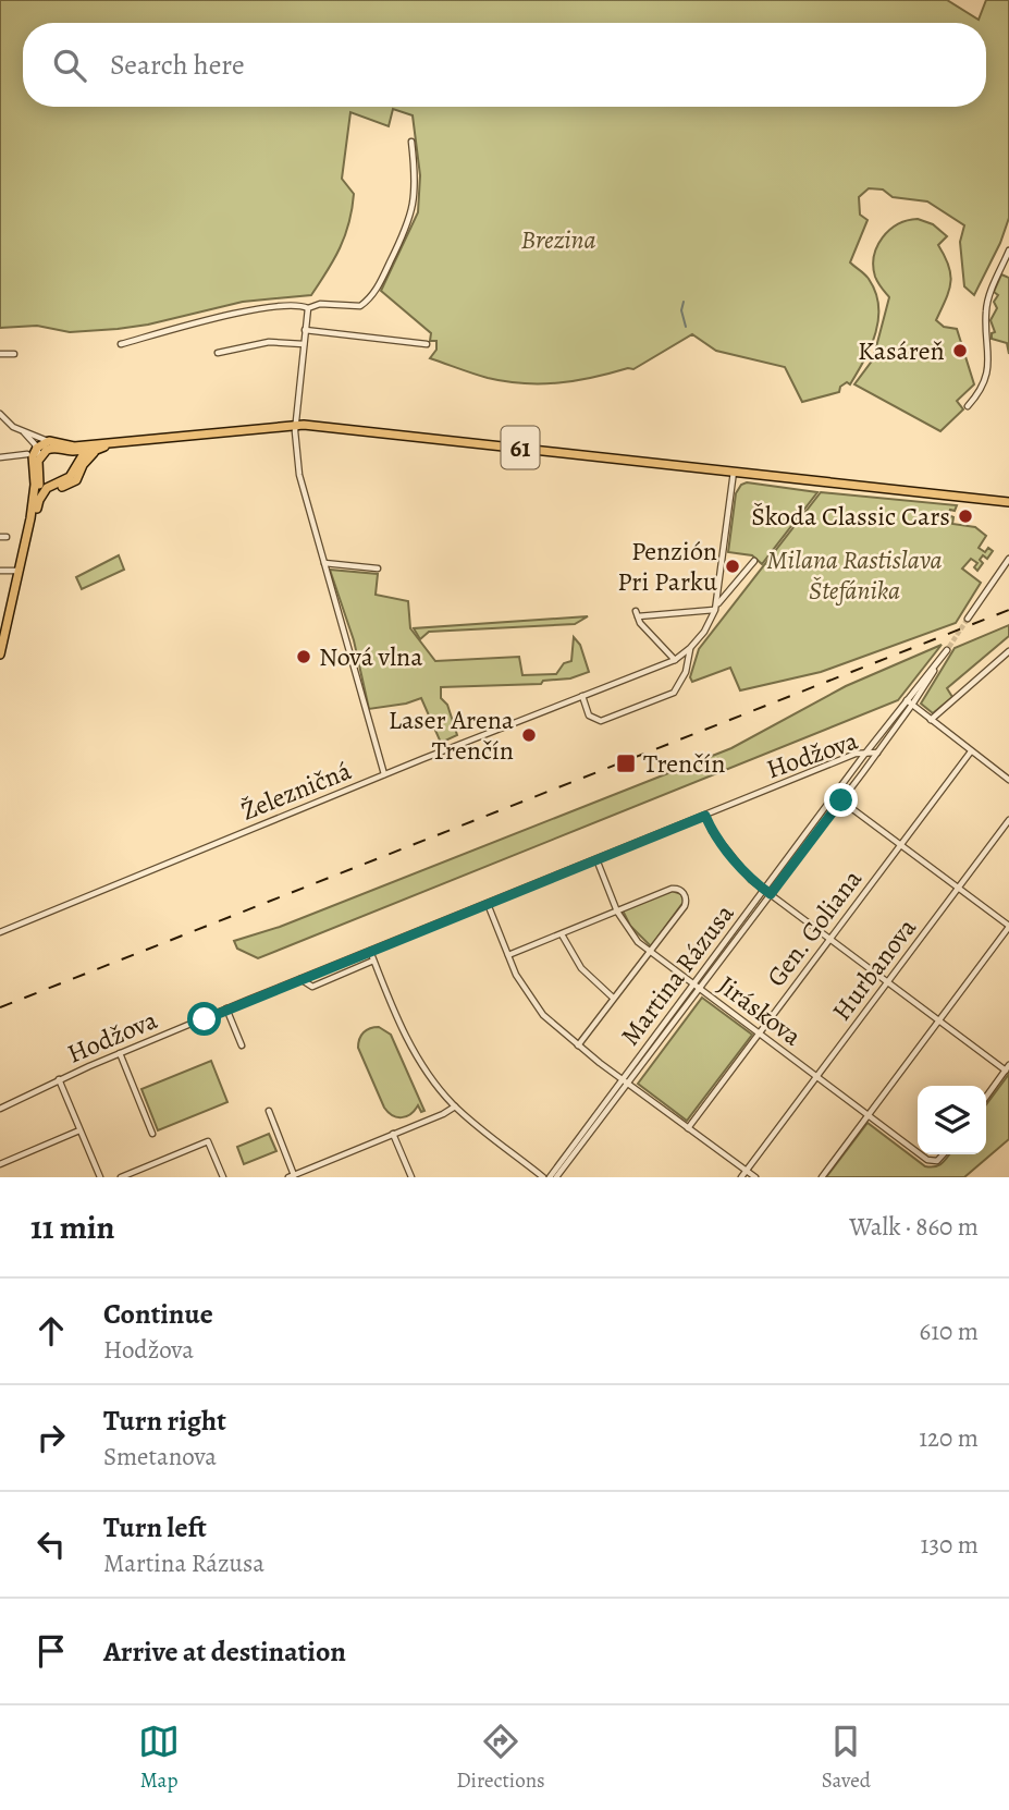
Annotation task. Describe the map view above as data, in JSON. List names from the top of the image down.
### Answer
{
  "streets": {
    "main road": ["61"],
    "street": [
      "Hodžova",
      "Železničná",
      "Gen. Goliana",
      "Hurbanova",
      "Martina Rázusa",
      "Jiráskova"
    ]
  },
  "crossings": [
    ["Hodžova", "Martina Rázusa"],
    ["Hodžova", "Jiráskova"],
    ["Gen. Goliana", "Jiráskova"],
    ["Hurbanova", "Jiráskova"],
    ["Martina Rázusa", "Jiráskova"]
  ],
  "parks": ["Brezina", "Milana Rastislava Štefánika"],
  "places": {
    "other": [
      "Kasáreň",
      "Škoda Classic Cars",
      "Penzión Pri Parku",
      "Nová vlna",
      "Laser Arena Trenčín"
    ],
    "transit": ["Trenčín"]
  },
  "page": {
    "search": "Search here",
    "heading": ["11 min", "Walk · 860 m"],
    "list": [
      ["Continue", "Hodžova", "610 m"],
      ["Turn right", "Smetanova", "120 m"],
      ["Turn left", "Martina Rázusa", "130 m"],
      "Arrive at destination"
    ],
    "nav": ["Map", "Directions", "Saved"]
  }
}
